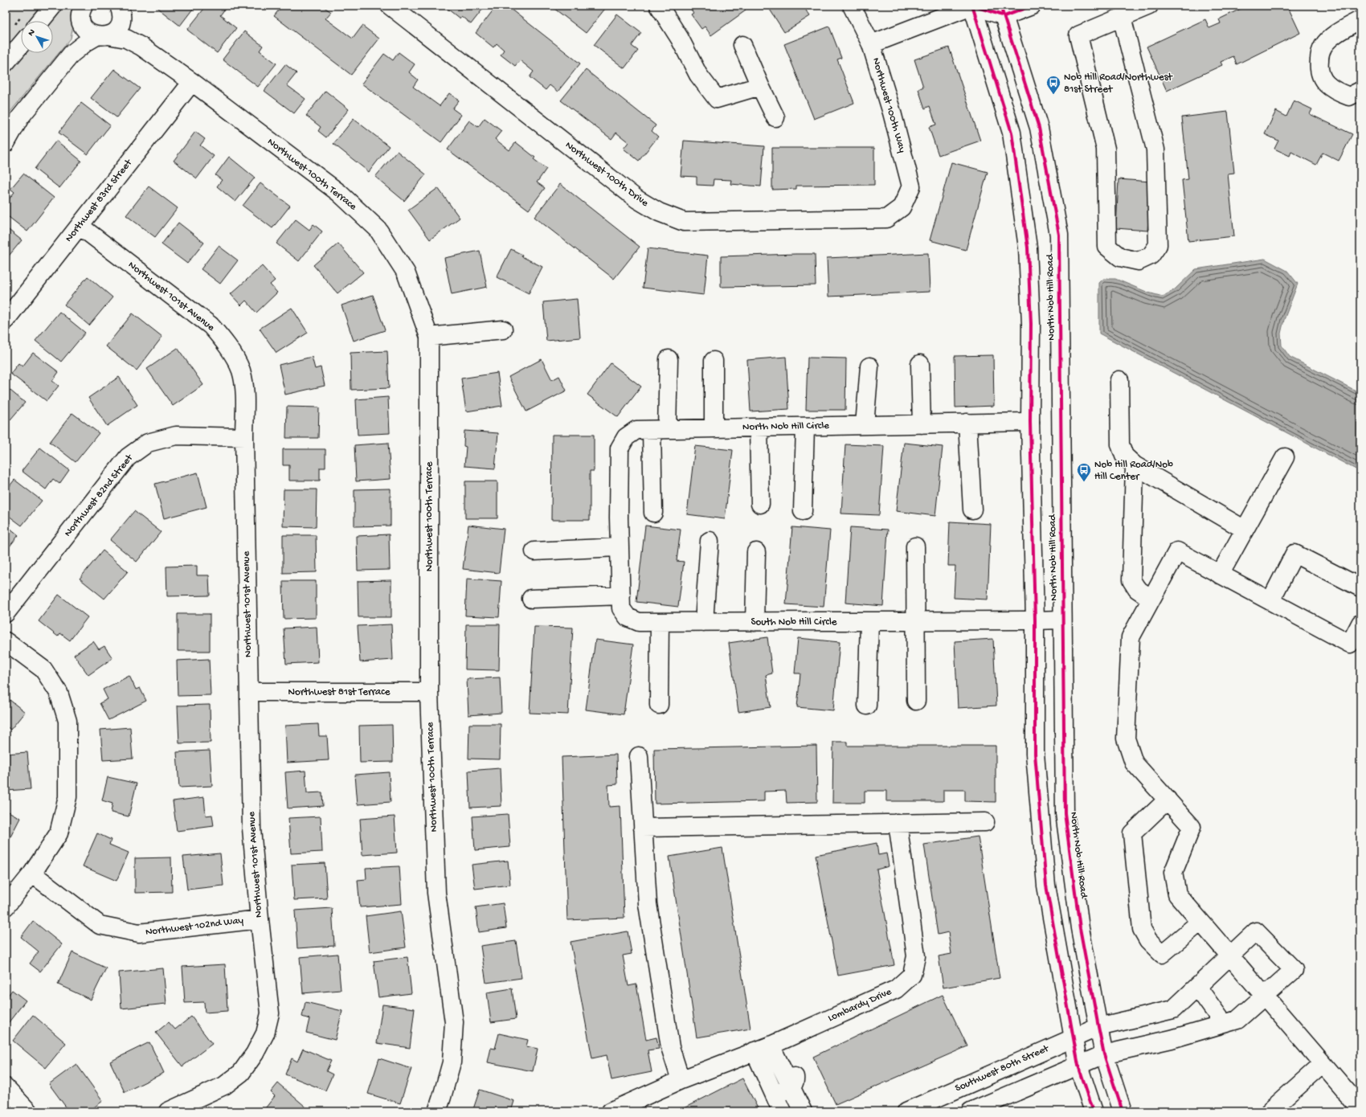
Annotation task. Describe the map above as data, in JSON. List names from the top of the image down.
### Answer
{
  "streets": {
    "street": [
      "Northwest 100th Way",
      "Northwest 100th Terrace",
      "Northwest 100th Drive",
      "Northwest 83rd Street",
      "Northwest 101st Avenue",
      "North Nob Hill Road",
      "North Nob Hill Circle",
      "Northwest 82nd Street",
      "South Nob Hill Circle",
      "Northwest 81st Terrace",
      "Northwest 102nd Way",
      "Lombardy Drive",
      "Southwest 80th Street"
    ]
  },
  "crossings": [
    ["Northwest 100th Way", "Northwest 100th Drive"],
    ["Northwest 100th Terrace", "Northwest 83rd Street"],
    ["Northwest 100th Terrace", "Northwest 81st Terrace"],
    ["Northwest 83rd Street", "Northwest 101st Avenue"],
    ["Northwest 101st Avenue", "Northwest 82nd Street"],
    ["Northwest 101st Avenue", "Northwest 81st Terrace"],
    ["Northwest 101st Avenue", "Northwest 102nd Way"],
    ["North Nob Hill Road", "North Nob Hill Circle"],
    ["North Nob Hill Road", "South Nob Hill Circle"],
    ["North Nob Hill Road", "Southwest 80th Street"],
    ["North Nob Hill Circle", "South Nob Hill Circle"]
  ],
  "places": {
    "bus stop": ["Nob Hill Road/Northwest 81st Street", "Nob Hill Road/Nob Hill Center"]
  },
  "north": "top left"
}
